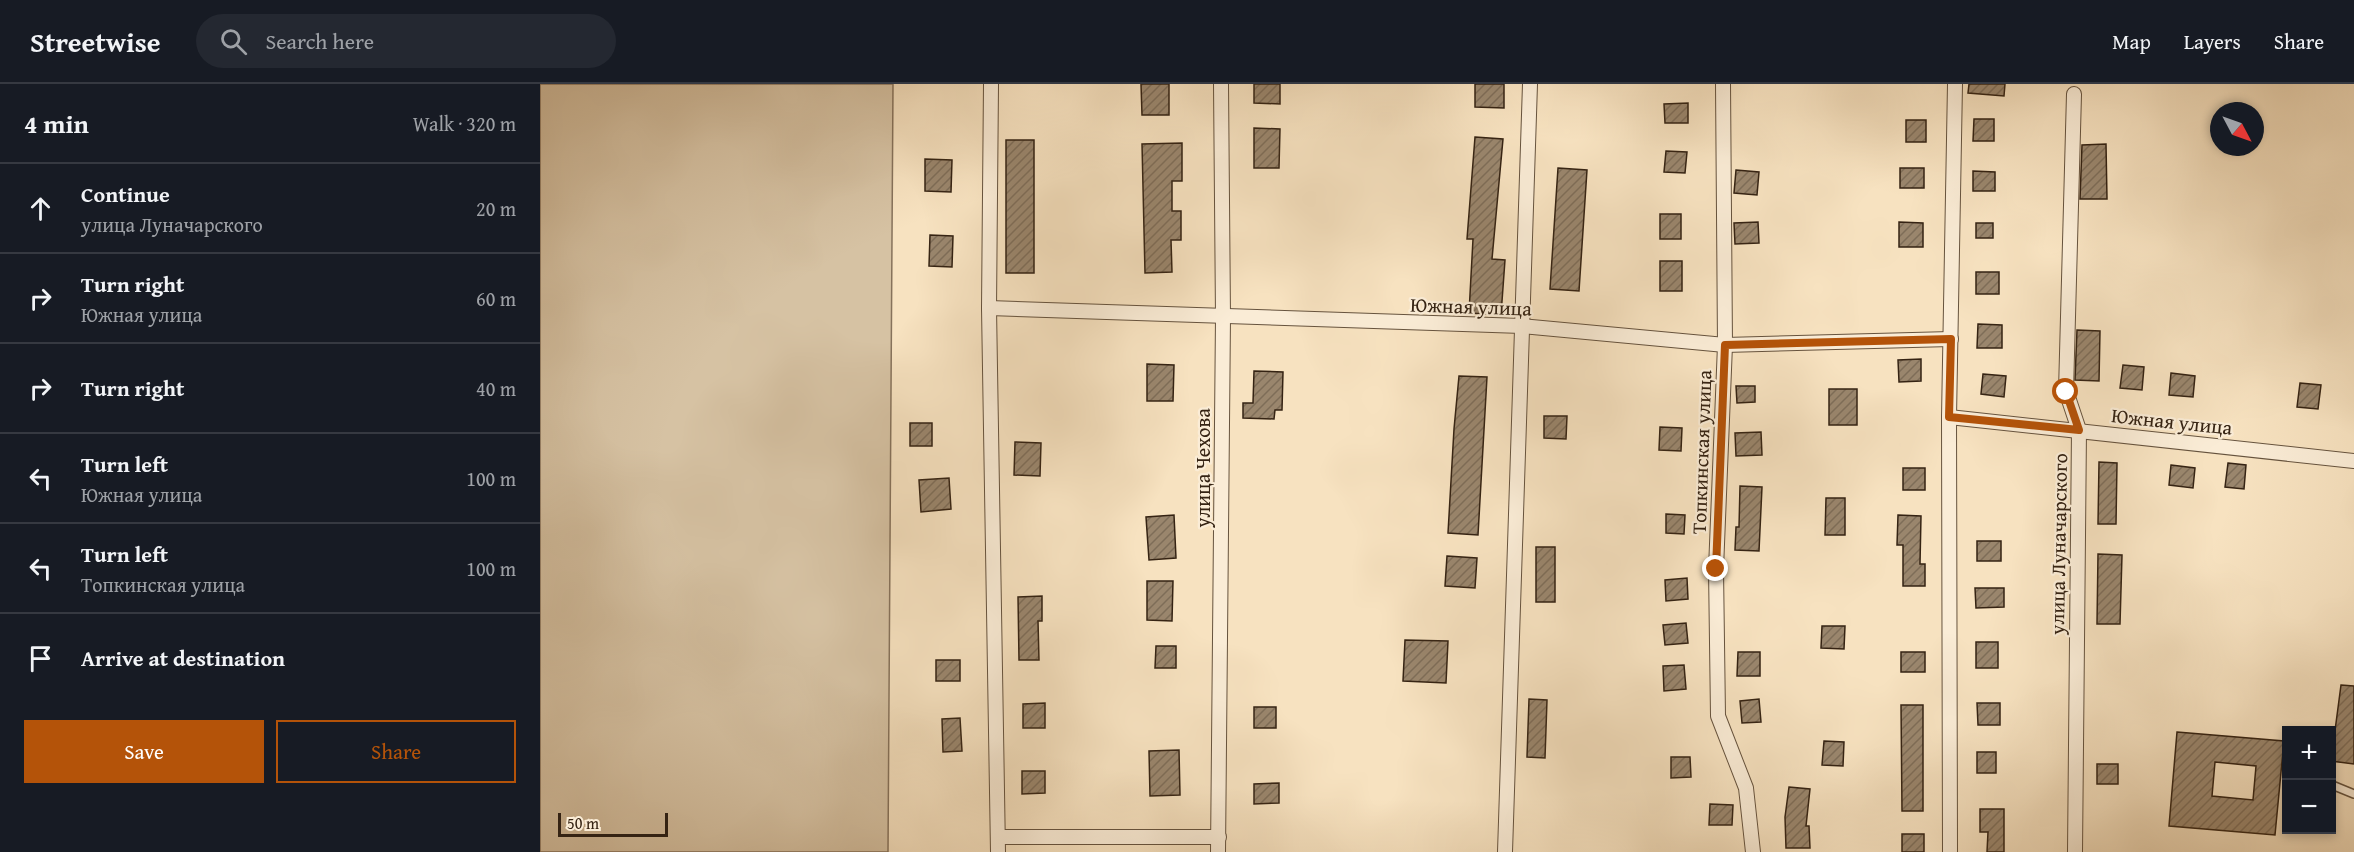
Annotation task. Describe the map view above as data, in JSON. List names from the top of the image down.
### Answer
{
  "streets": {
    "street": [
      "Южная улица",
      "Топкинская улица",
      "улица Чехова",
      "улица Луначарского"
    ]
  },
  "crossings": [
    ["Южная улица", "Топкинская улица"],
    ["Южная улица", "улица Чехова"],
    ["Южная улица", "улица Луначарского"]
  ],
  "scale_bar": "50 m",
  "north": "bottom right",
  "page": {
    "header": "Streetwise",
    "search": "Search here",
    "nav": ["Map", "Layers", "Share"],
    "heading": ["4 min", "Walk · 320 m"],
    "list": [
      ["Continue", "улица Луначарского", "20 m"],
      ["Turn right", "Южная улица", "60 m"],
      ["Turn right", "40 m"],
      ["Turn left", "Южная улица", "100 m"],
      ["Turn left", "Топкинская улица", "100 m"],
      "Arrive at destination"
    ],
    "buttons": ["Save", "Share"],
    "map_buttons": ["+", "−"],
    "scale": "50 m"
  }
}
